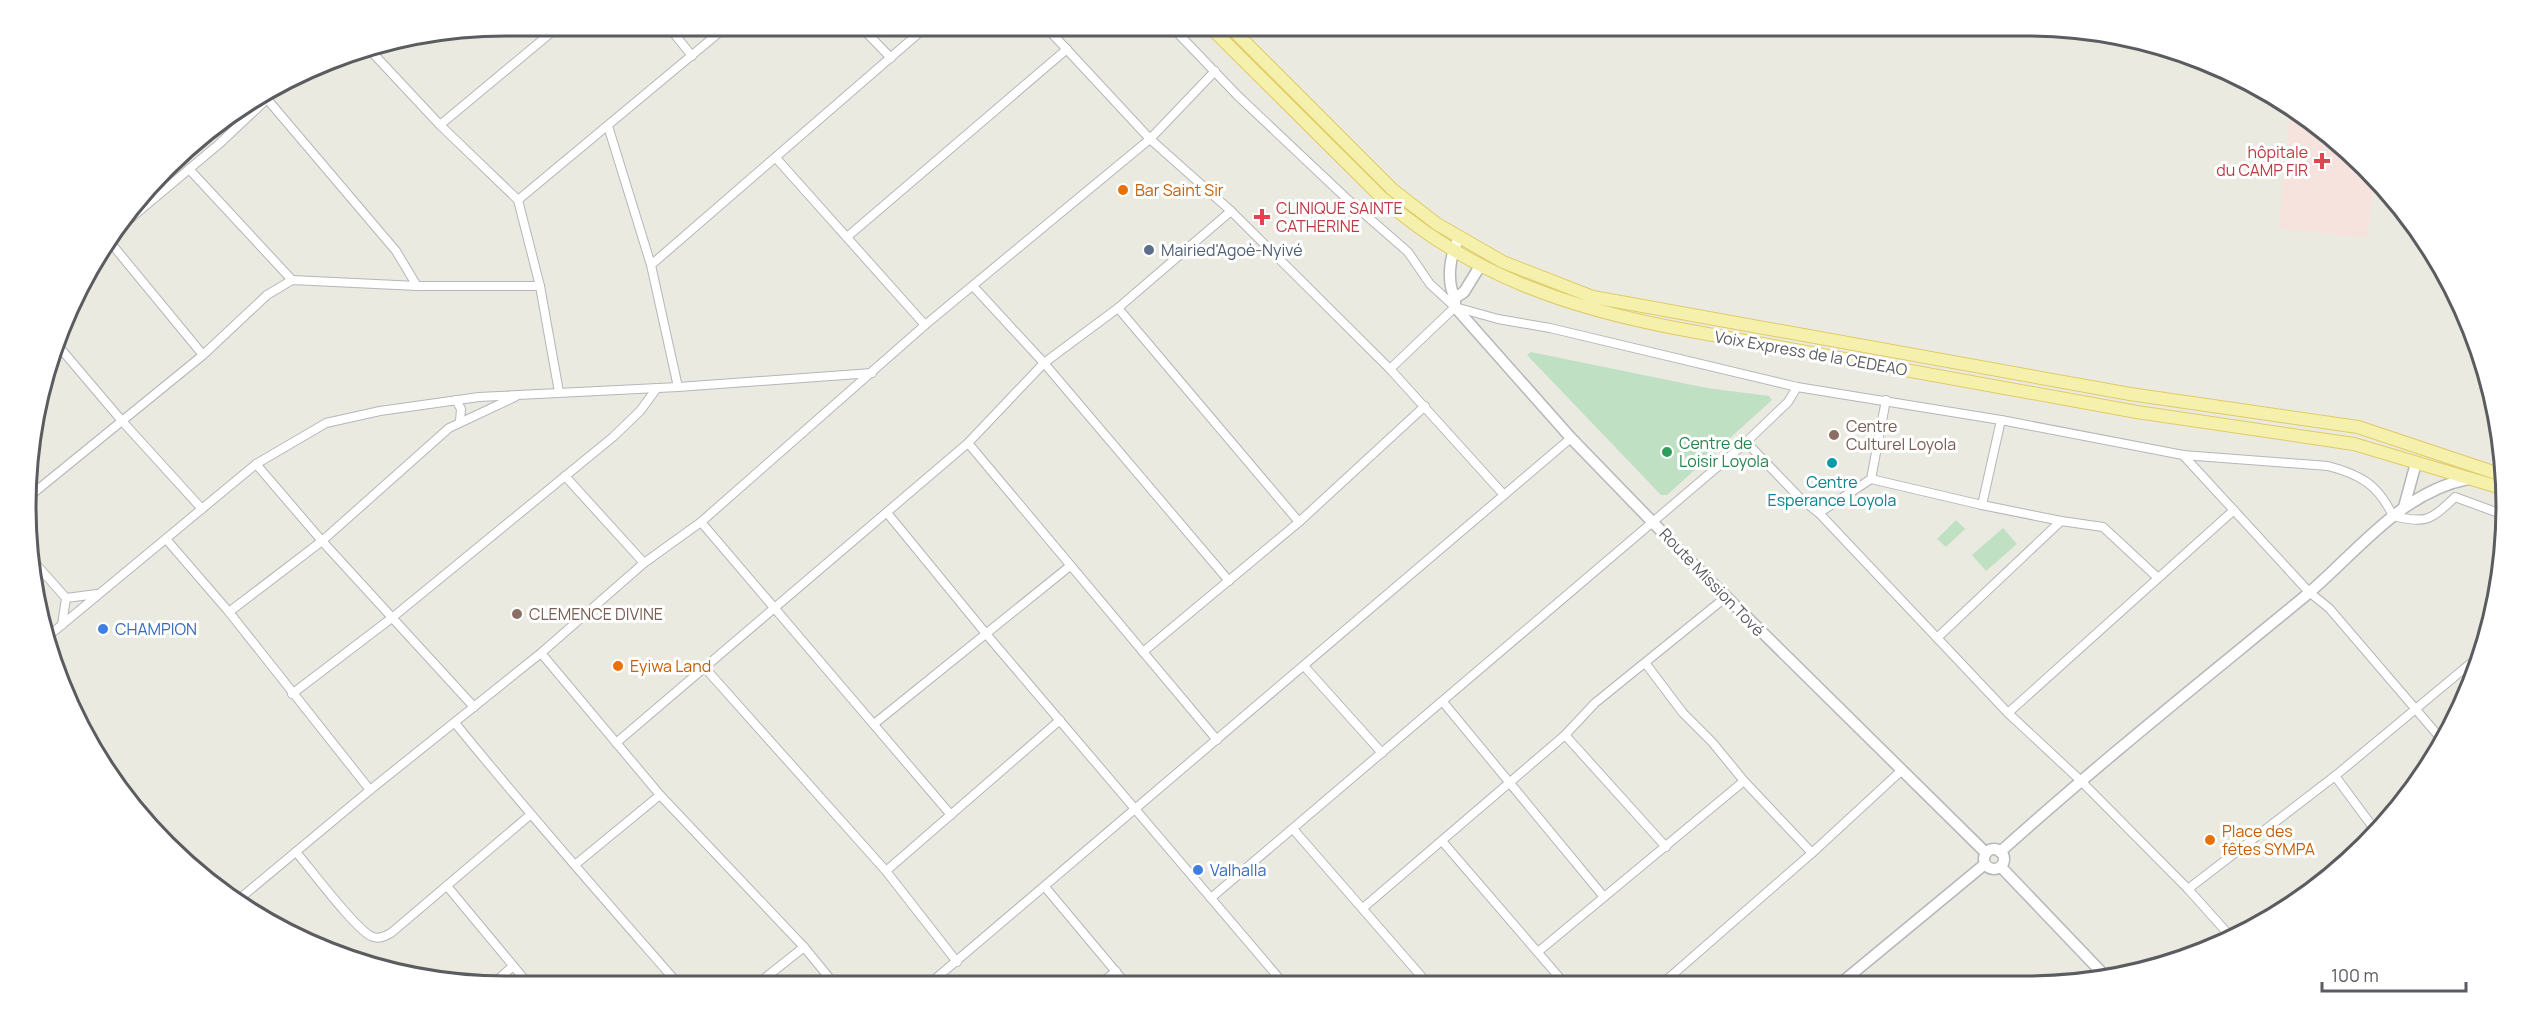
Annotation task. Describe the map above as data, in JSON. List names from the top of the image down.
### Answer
{
  "streets": {
    "main road": ["Voix Express de la CEDEAO"],
    "street": ["Route Mission Tové"]
  },
  "places": {
    "health": ["hôpitale du CAMP FIR", "CLINIQUE SAINTE CATHERINE"],
    "other": [
      "Bar Saint Sir",
      "Mairied'Agoè-Nyivé",
      "Centre Culturel Loyola",
      "Centre de Loisir Loyola",
      "Centre Esperance Loyola",
      "CLEMENCE DIVINE",
      "CHAMPION",
      "Eyiwa Land",
      "Place des fêtes SYMPA",
      "Valhalla"
    ]
  },
  "scale_bar": "100 m"
}
